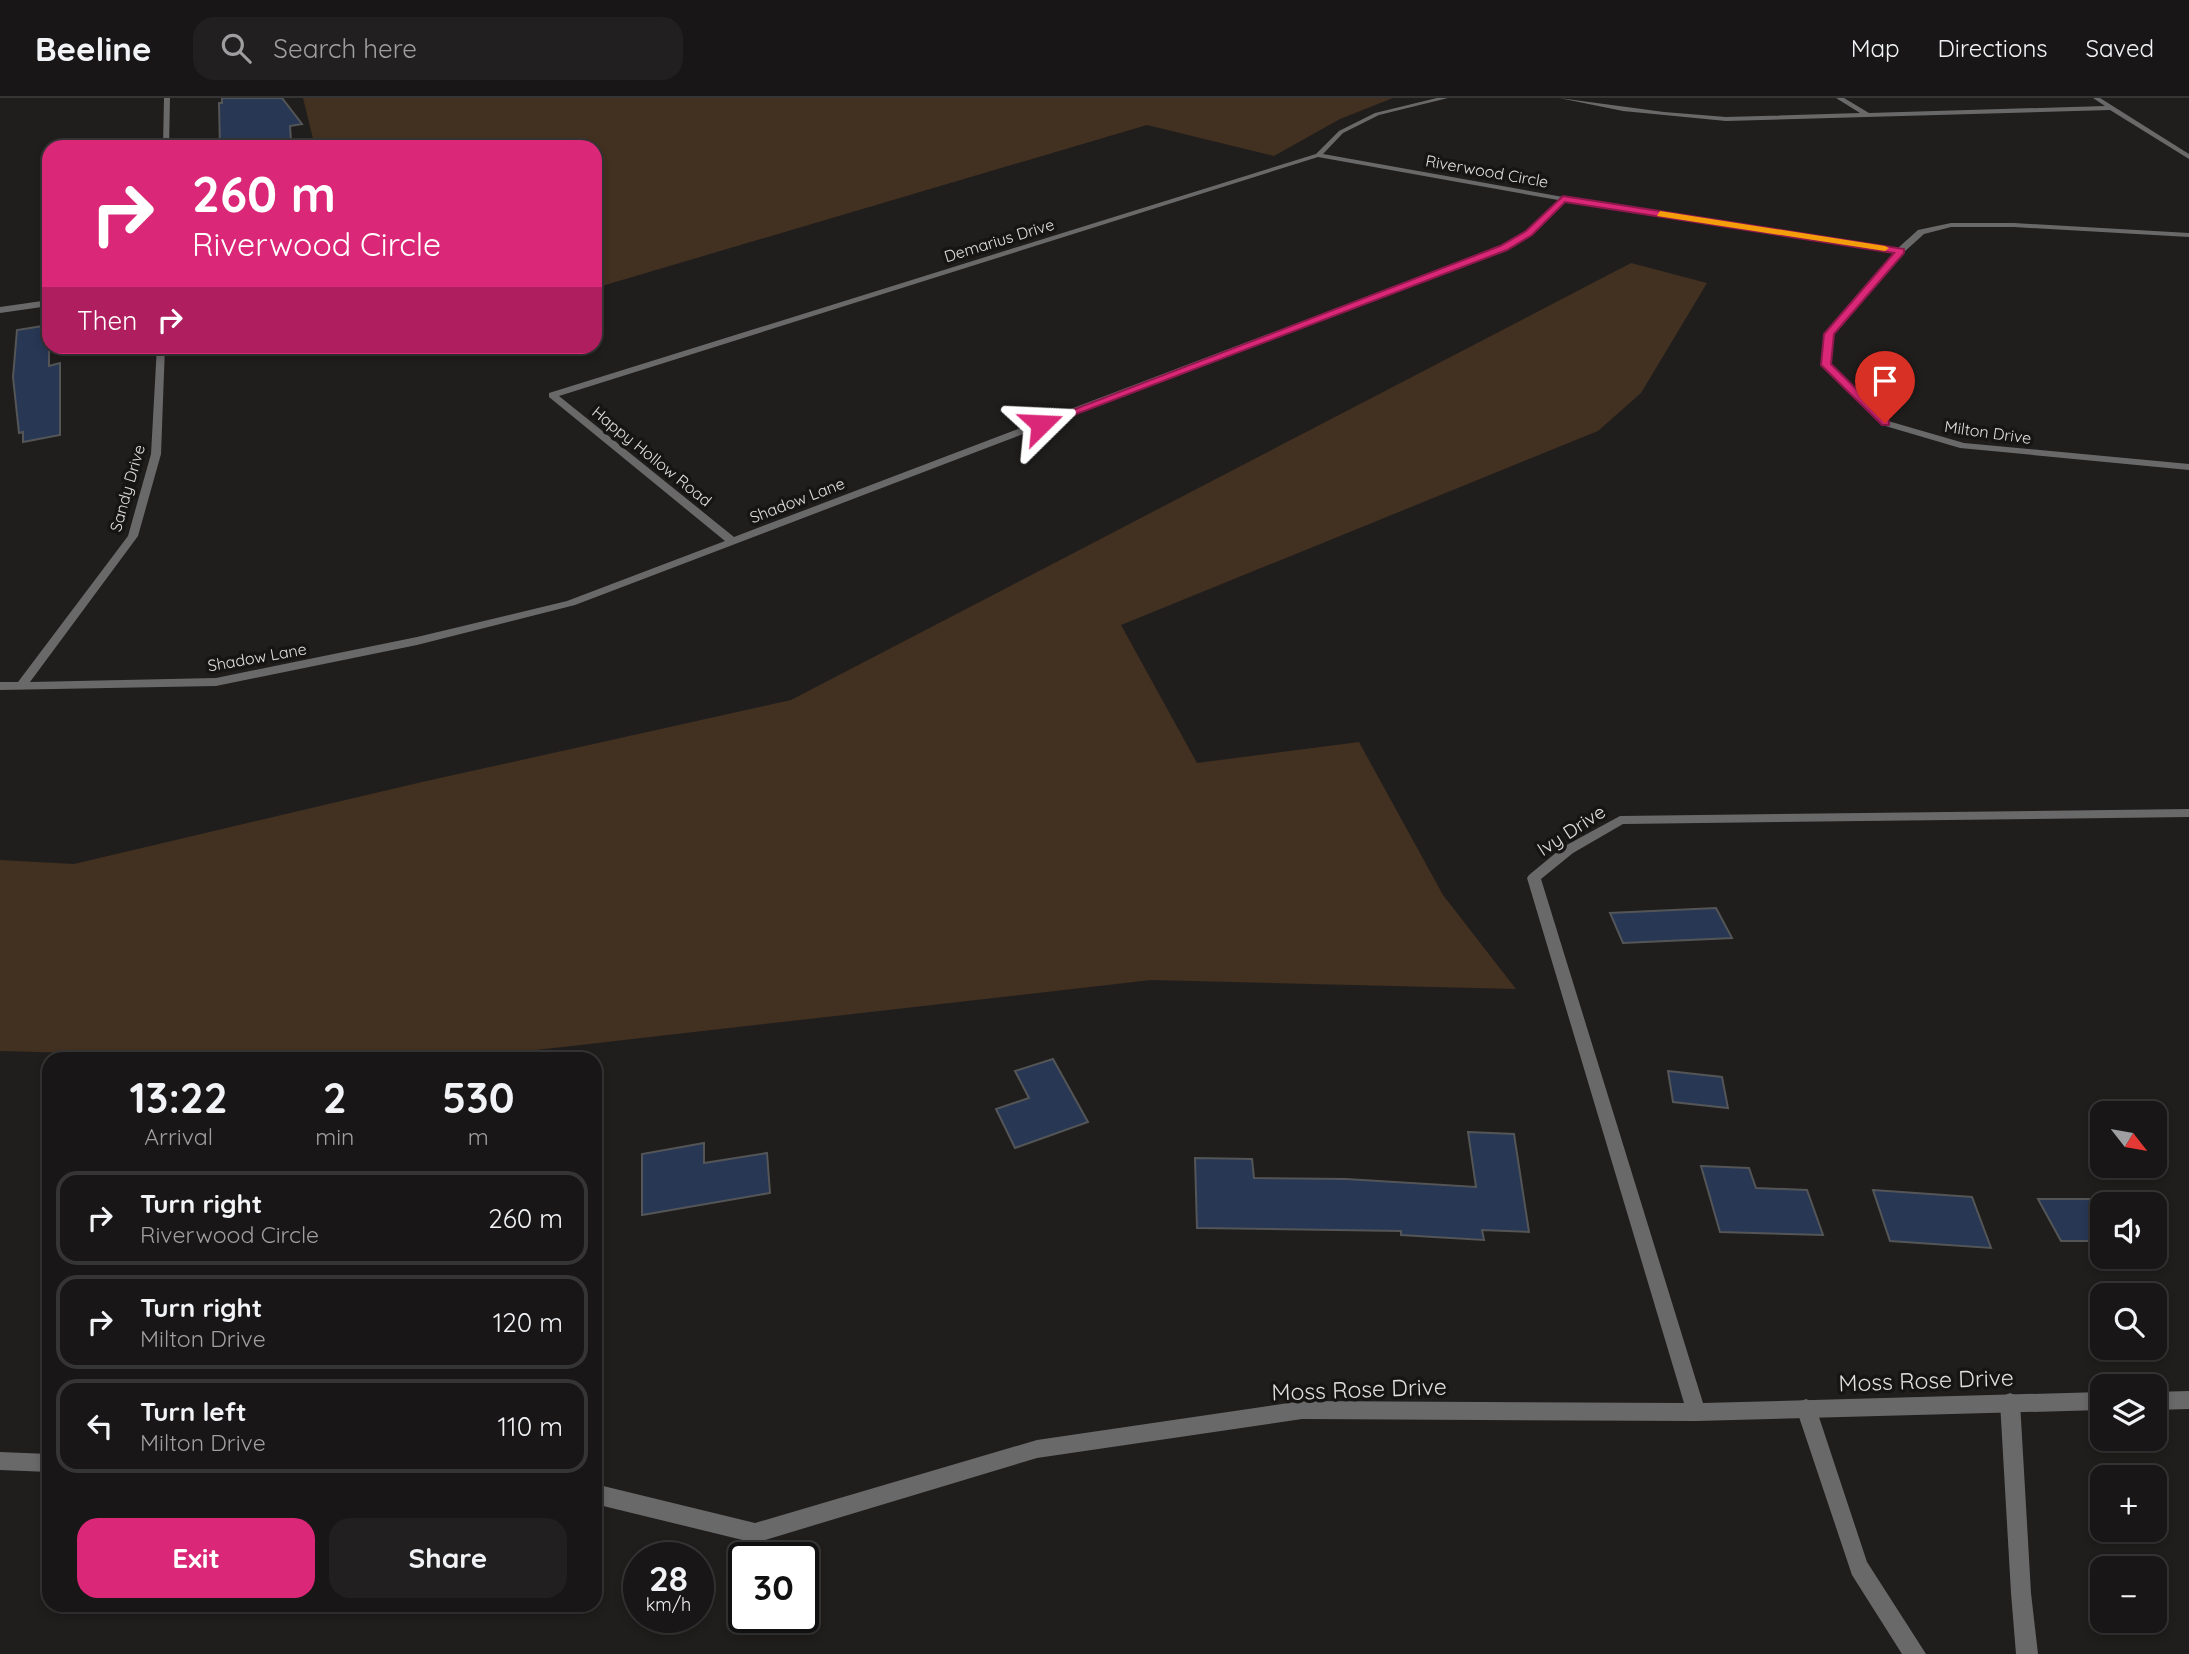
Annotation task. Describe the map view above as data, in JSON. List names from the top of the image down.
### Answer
{
  "streets": {
    "street": [
      "Riverwood Circle",
      "Demarius Drive",
      "Milton Drive",
      "Happy Hollow Road",
      "Sandy Drive",
      "Shadow Lane",
      "Ivy Drive",
      "Moss Rose Drive"
    ]
  },
  "crossings": [
    ["Riverwood Circle", "Demarius Drive"],
    ["Riverwood Circle", "Milton Drive"],
    ["Riverwood Circle", "Shadow Lane"],
    ["Demarius Drive", "Happy Hollow Road"],
    ["Happy Hollow Road", "Shadow Lane"],
    ["Sandy Drive", "Shadow Lane"],
    ["Ivy Drive", "Moss Rose Drive"]
  ],
  "north": "bottom right",
  "page": {
    "header": "Beeline",
    "search": "Search here",
    "nav": ["Map", "Directions", "Saved"],
    "turn": ["260 m", "Riverwood Circle"],
    "then": "Then",
    "eta": [
      "13:22",
      "Arrival",
      "2",
      "min",
      "530",
      "m"
    ],
    "map_buttons": ["+", "−"],
    "list": [
      {
        "name": "Turn right",
        "note": "Riverwood Circle",
        "value": "260 m"
      },
      {
        "name": "Turn right",
        "note": "Milton Drive",
        "value": "120 m"
      },
      {
        "name": "Turn left",
        "note": "Milton Drive",
        "value": "110 m"
      }
    ],
    "buttons": ["Exit", "Share"],
    "speed": "28 km/h",
    "limit": "30"
  }
}
